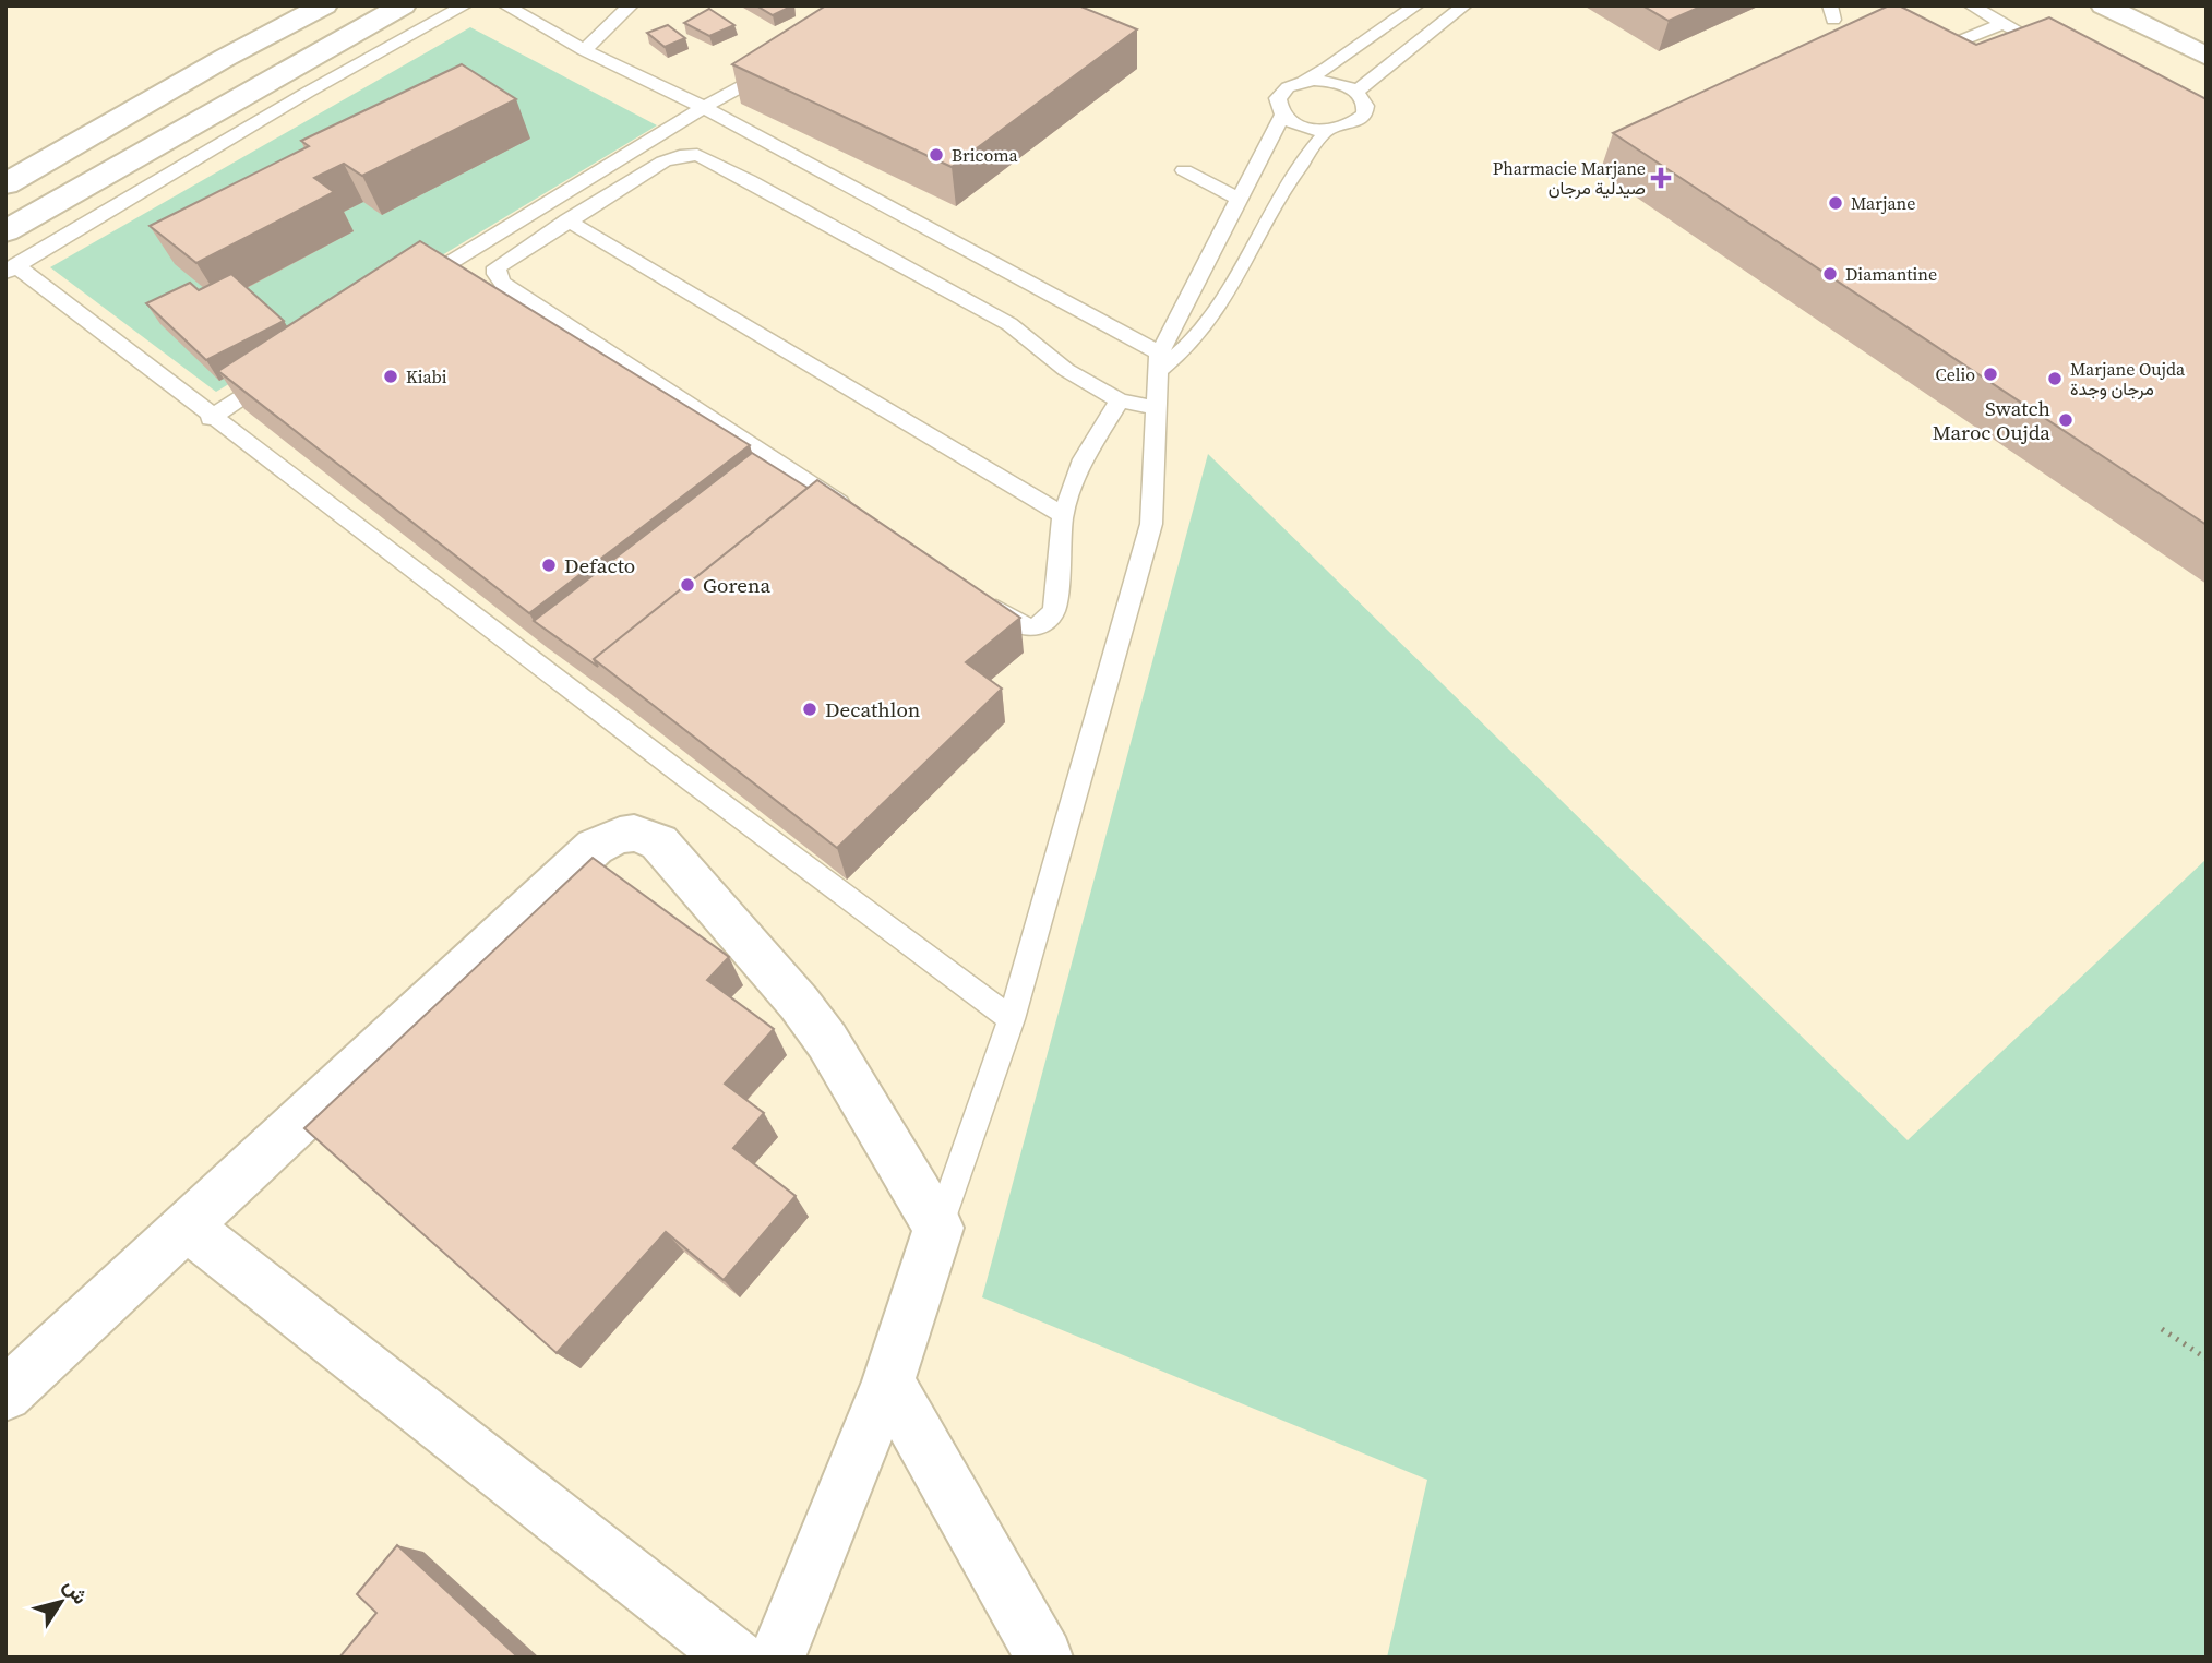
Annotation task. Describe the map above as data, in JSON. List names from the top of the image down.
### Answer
{
  "places": {
    "other": [
      "Bricoma",
      "Marjane",
      "Diamantine",
      "Celio",
      "Kiabi",
      "Marjane Oujda مرجان وجدة",
      "Swatch Maroc Oujda",
      "Defacto",
      "Gorena",
      "Decathlon"
    ],
    "health": ["Pharmacie Marjane صيدلية مرجان"]
  },
  "north": "top right"
}
